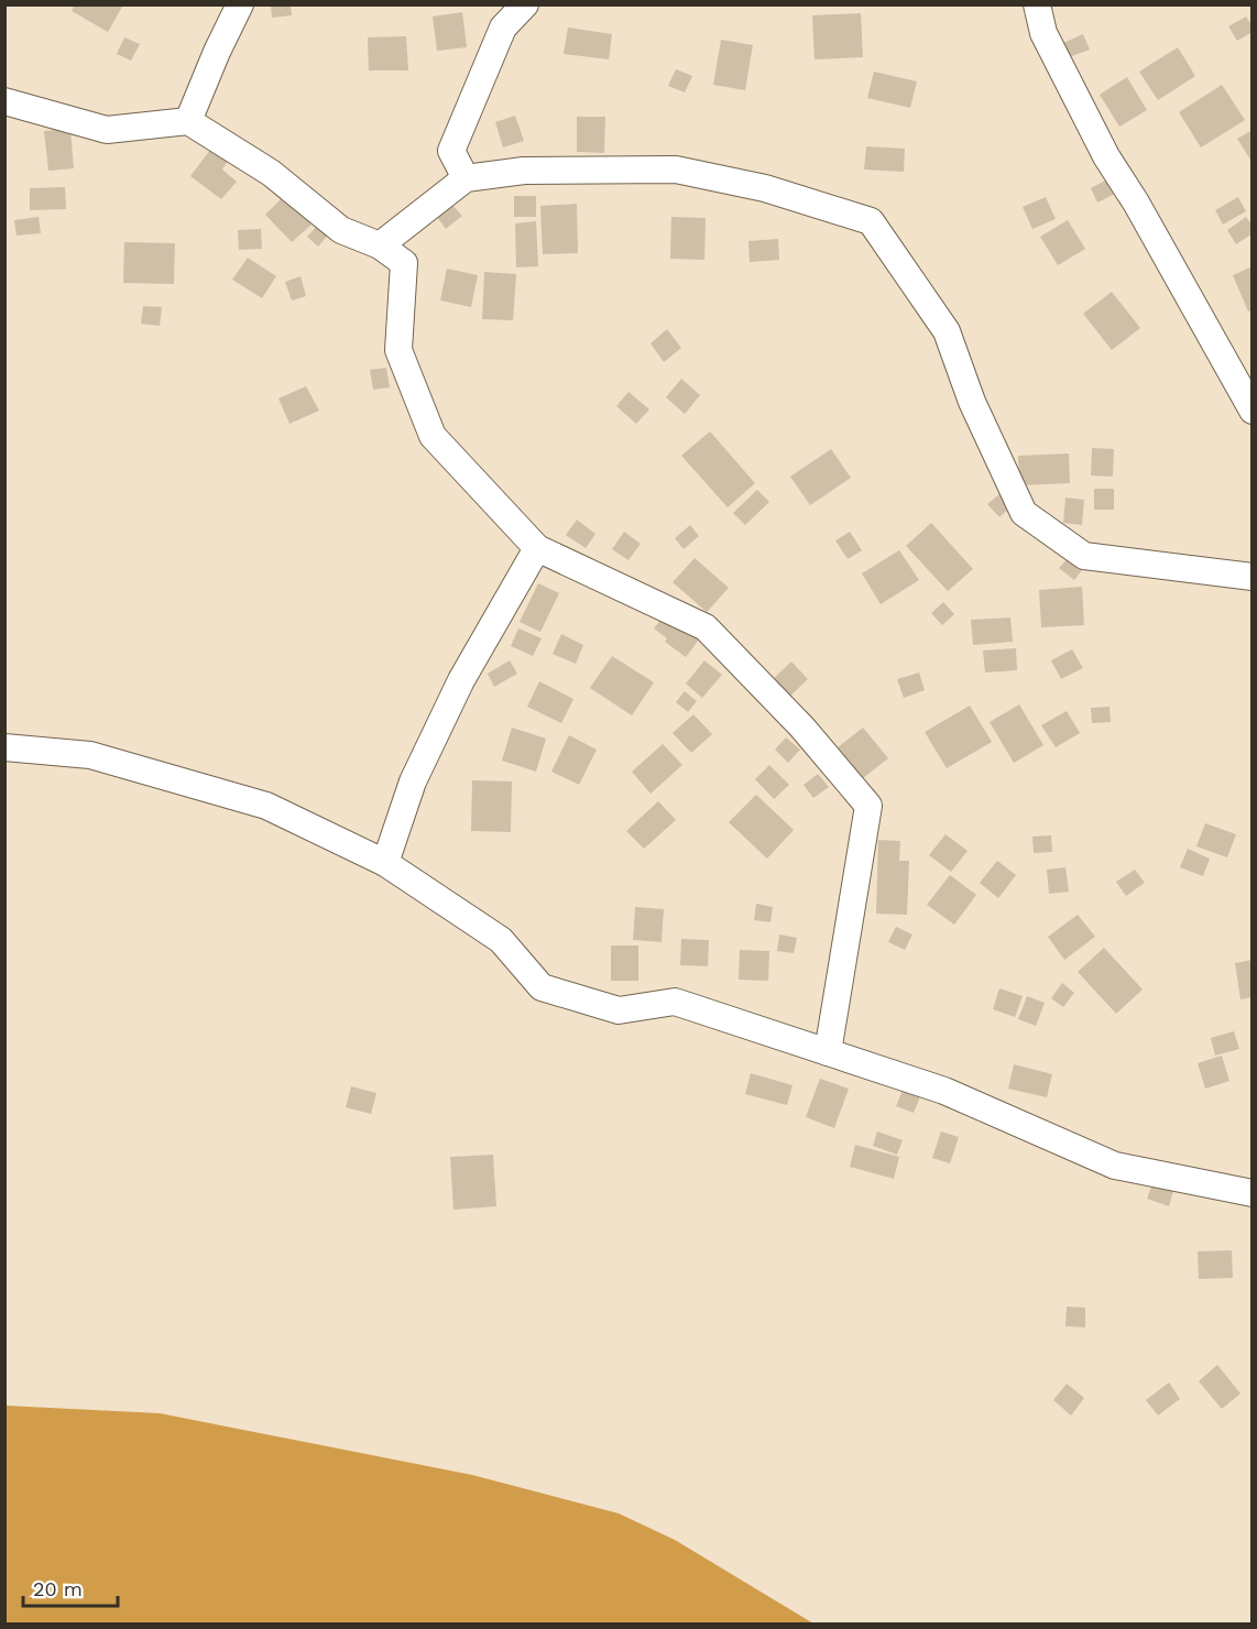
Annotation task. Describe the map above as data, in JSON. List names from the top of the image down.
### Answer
{
  "scale_bar": "20 m"
}
